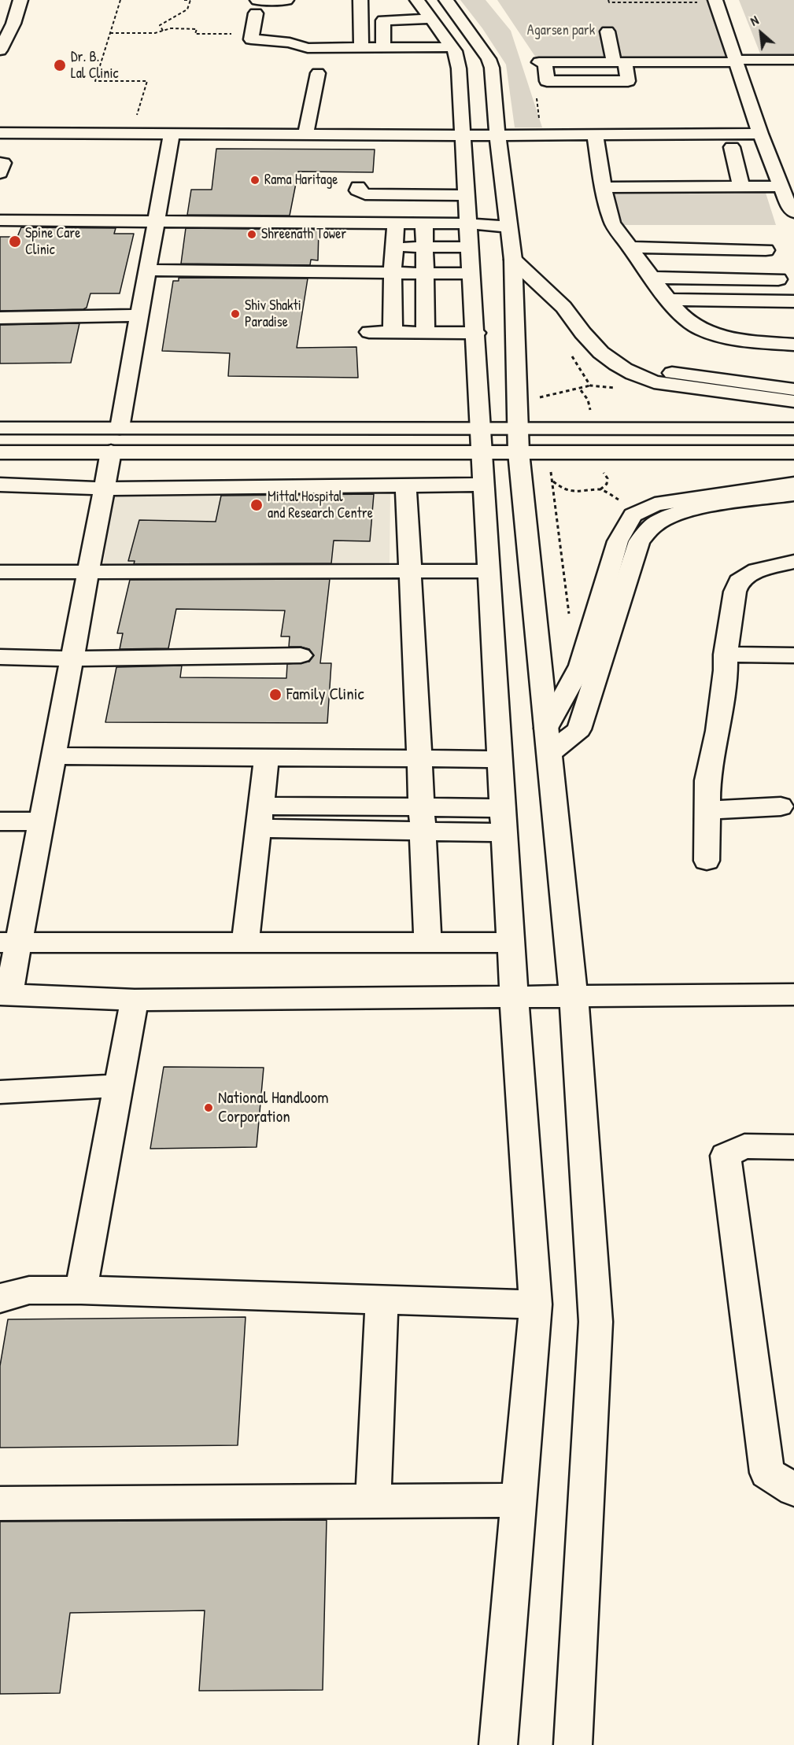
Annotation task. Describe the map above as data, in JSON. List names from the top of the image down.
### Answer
{
  "parks": ["Agarsen park"],
  "places": [
    "Dr. B. Lal Clinic",
    "Rama Haritage",
    "Shreenath Tower",
    "Spine Care Clinic",
    "Shiv Shakti Paradise",
    "Mittal Hospital and Research Centre",
    "Family Clinic",
    "National Handloom Corporation"
  ],
  "north": "top left"
}
